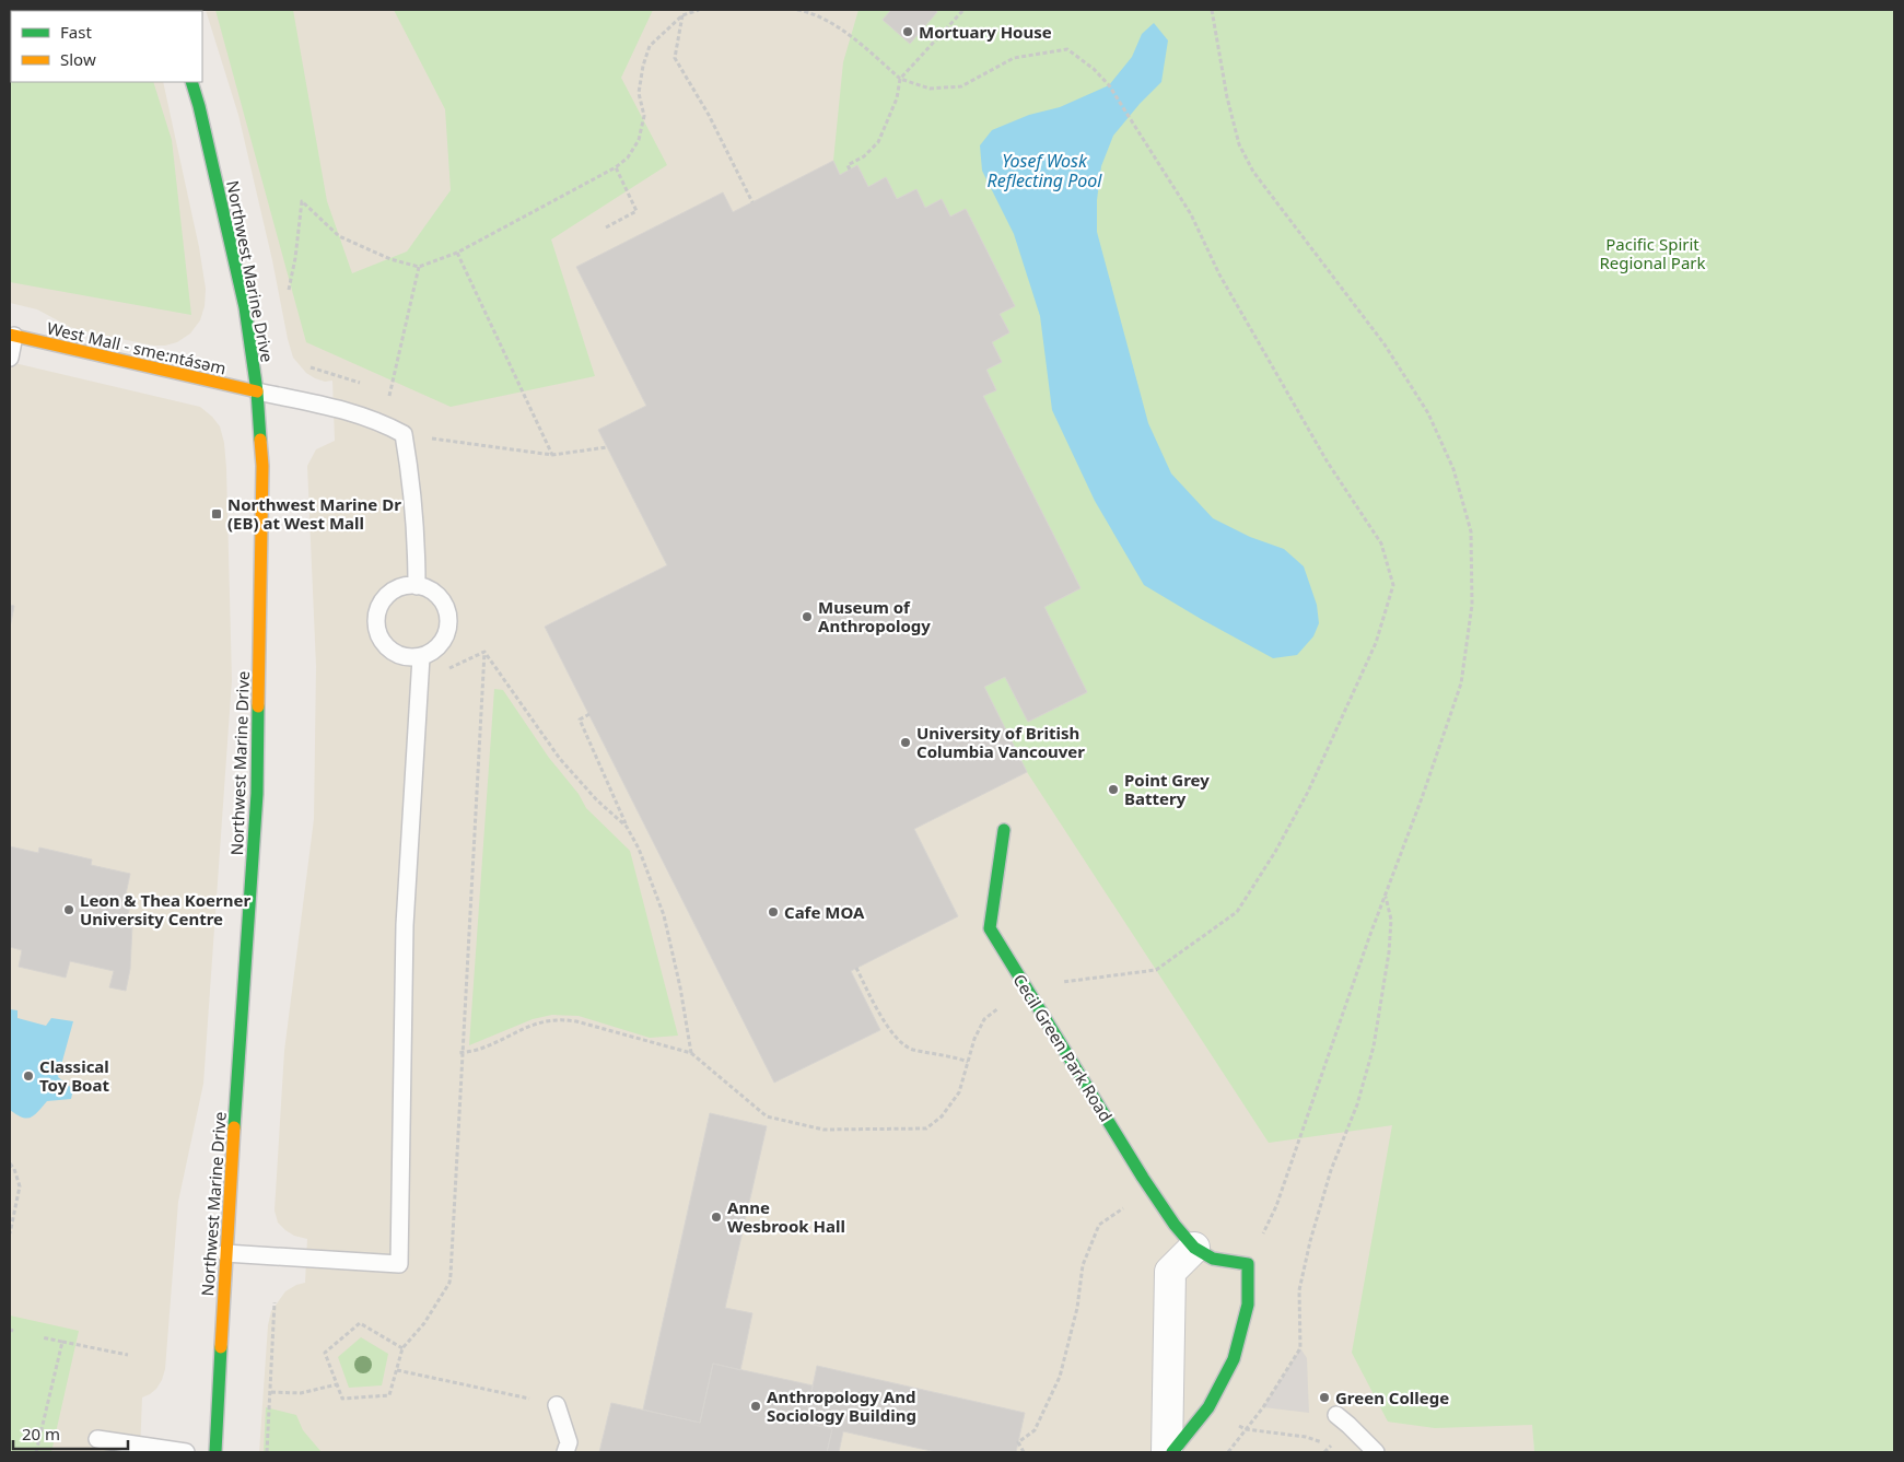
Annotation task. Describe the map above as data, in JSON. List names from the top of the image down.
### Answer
{
  "streets": {
    "street": ["Northwest Marine Drive", "West Mall - sme:ntásəm", "Cecil Green Park Road"]
  },
  "crossings": [
    ["Northwest Marine Drive", "West Mall - sme:ntásəm"]
  ],
  "water": ["Yosef Wosk Reflecting Pool"],
  "parks": ["Pacific Spirit Regional Park"],
  "places": {
    "other": [
      "Mortuary House",
      "Museum of Anthropology",
      "University of British Columbia Vancouver",
      "Point Grey Battery",
      "Leon & Thea Koerner University Centre",
      "Cafe MOA",
      "Classical Toy Boat",
      "Anne Wesbrook Hall",
      "Green College",
      "Anthropology And Sociology Building"
    ],
    "transit": ["Northwest Marine Dr (EB) at West Mall"]
  },
  "legend": ["Fast", "Slow"],
  "scale_bar": "20 m"
}
